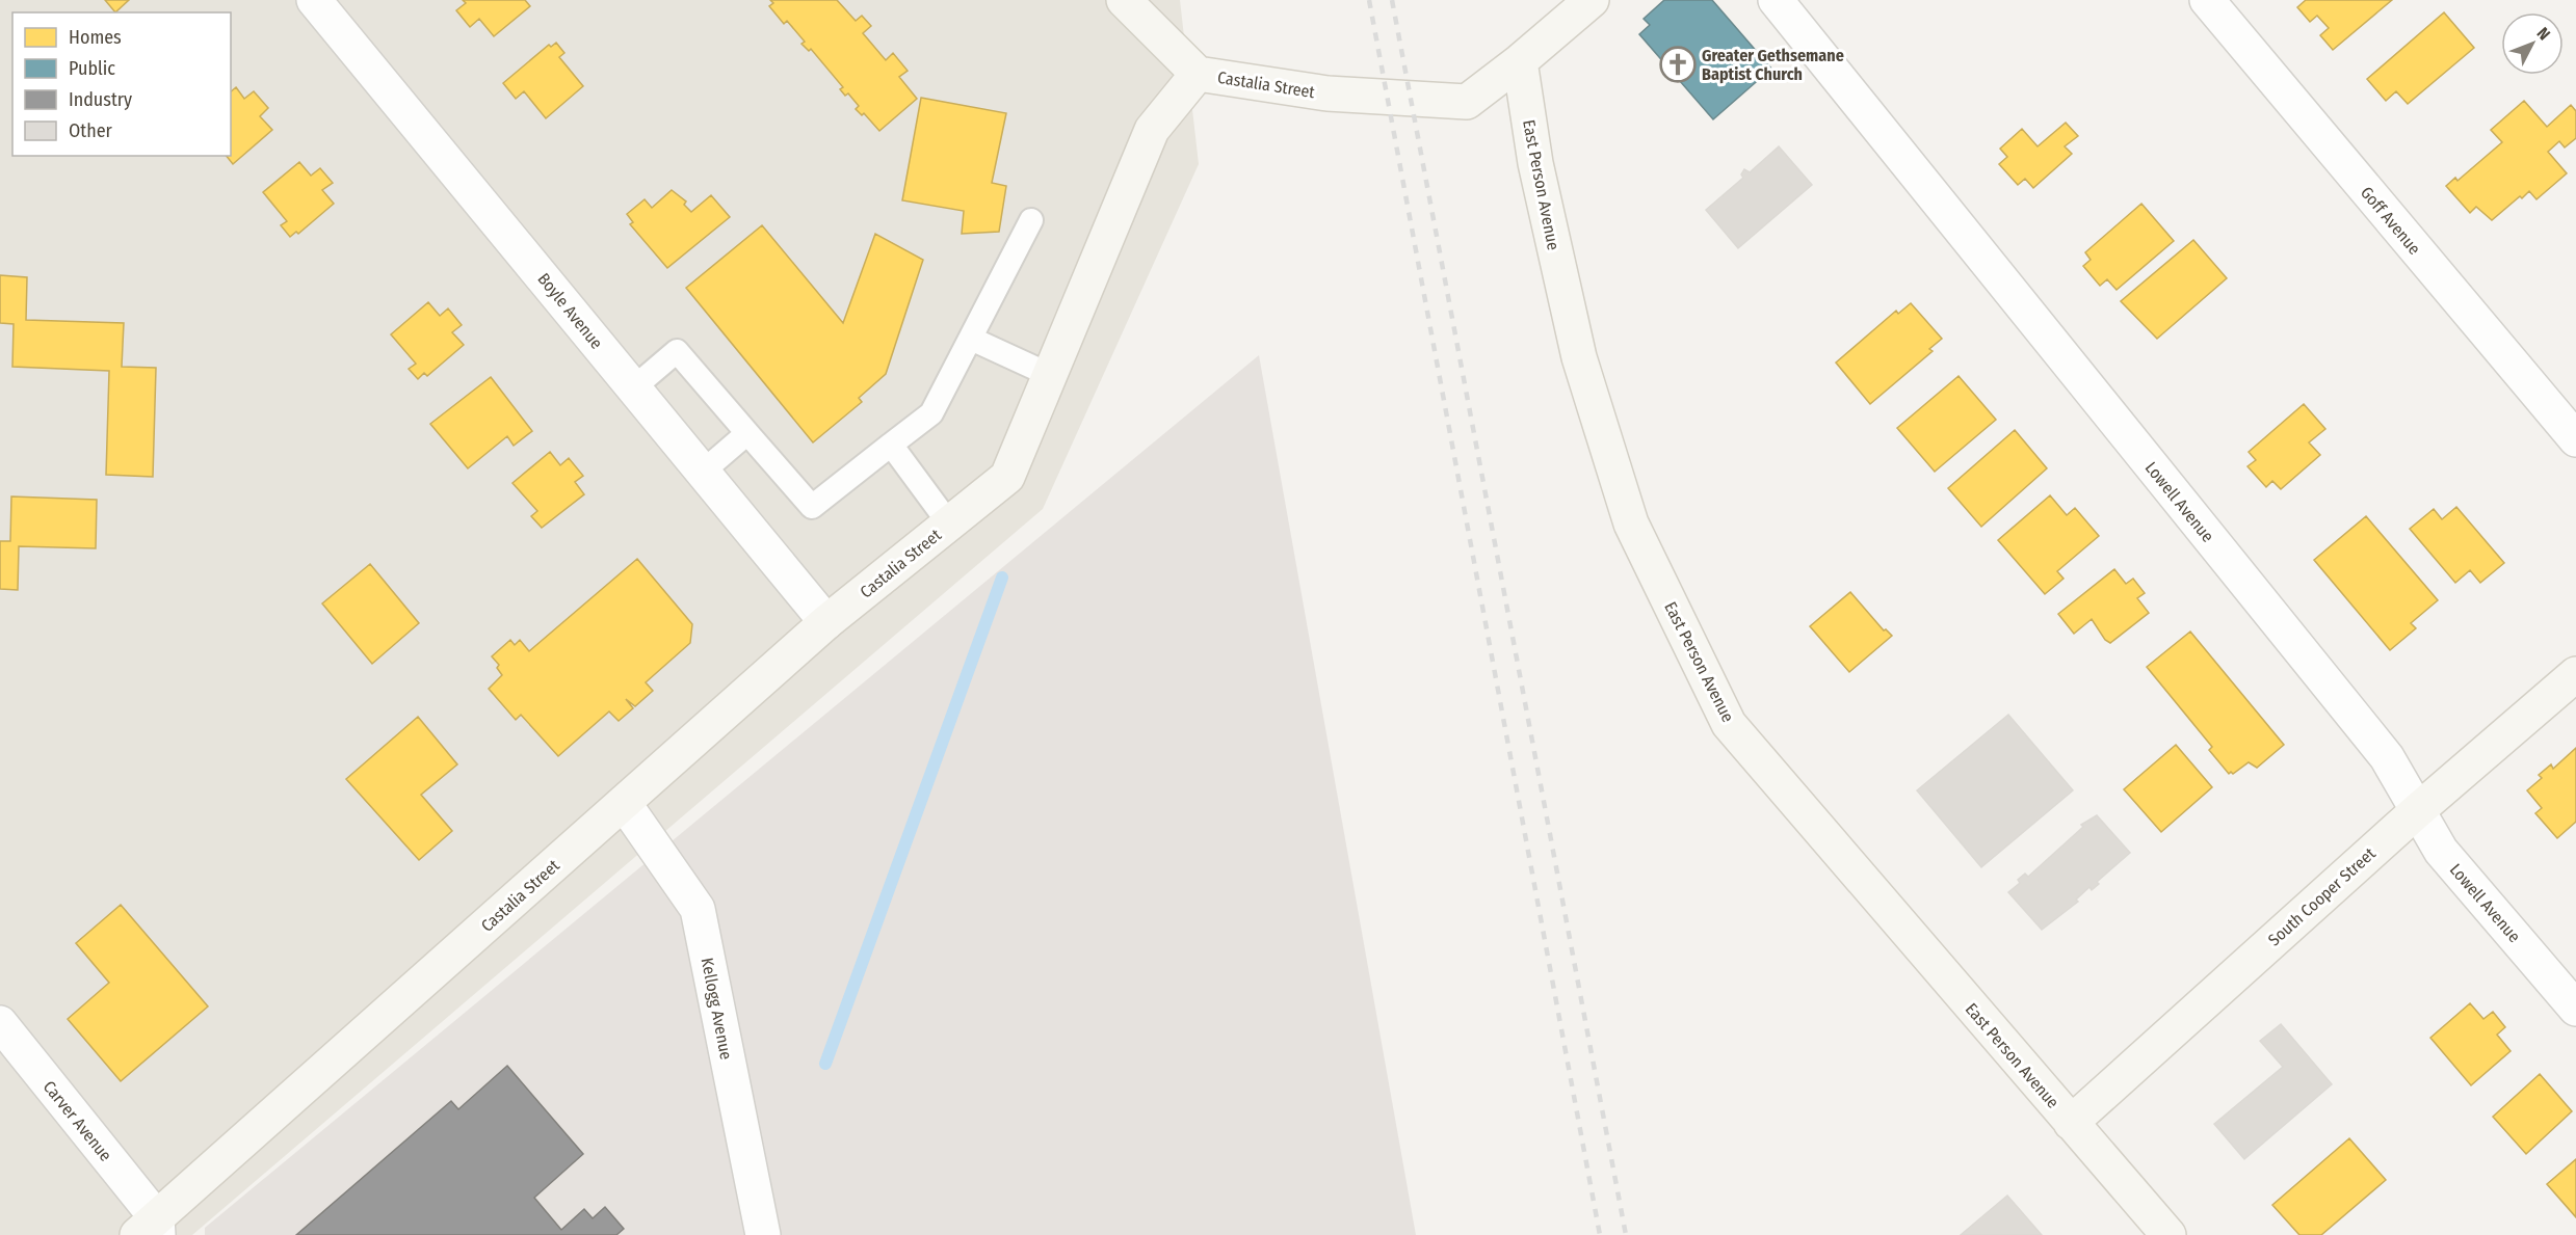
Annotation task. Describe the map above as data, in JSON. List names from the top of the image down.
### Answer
{
  "streets": {
    "street": [
      "Castalia Street",
      "East Person Avenue",
      "Goff Avenue",
      "Boyle Avenue",
      "Lowell Avenue",
      "South Cooper Street",
      "Kellogg Avenue",
      "Carver Avenue"
    ]
  },
  "crossings": [
    ["Castalia Street", "East Person Avenue"],
    ["Castalia Street", "Boyle Avenue"],
    ["Castalia Street", "Kellogg Avenue"],
    ["Castalia Street", "Carver Avenue"],
    ["East Person Avenue", "South Cooper Street"],
    ["Lowell Avenue", "South Cooper Street"]
  ],
  "places": {
    "church": ["Greater Gethsemane Baptist Church"]
  },
  "legend": [
    "Homes",
    "Public",
    "Industry",
    "Other"
  ],
  "north": "top right"
}
